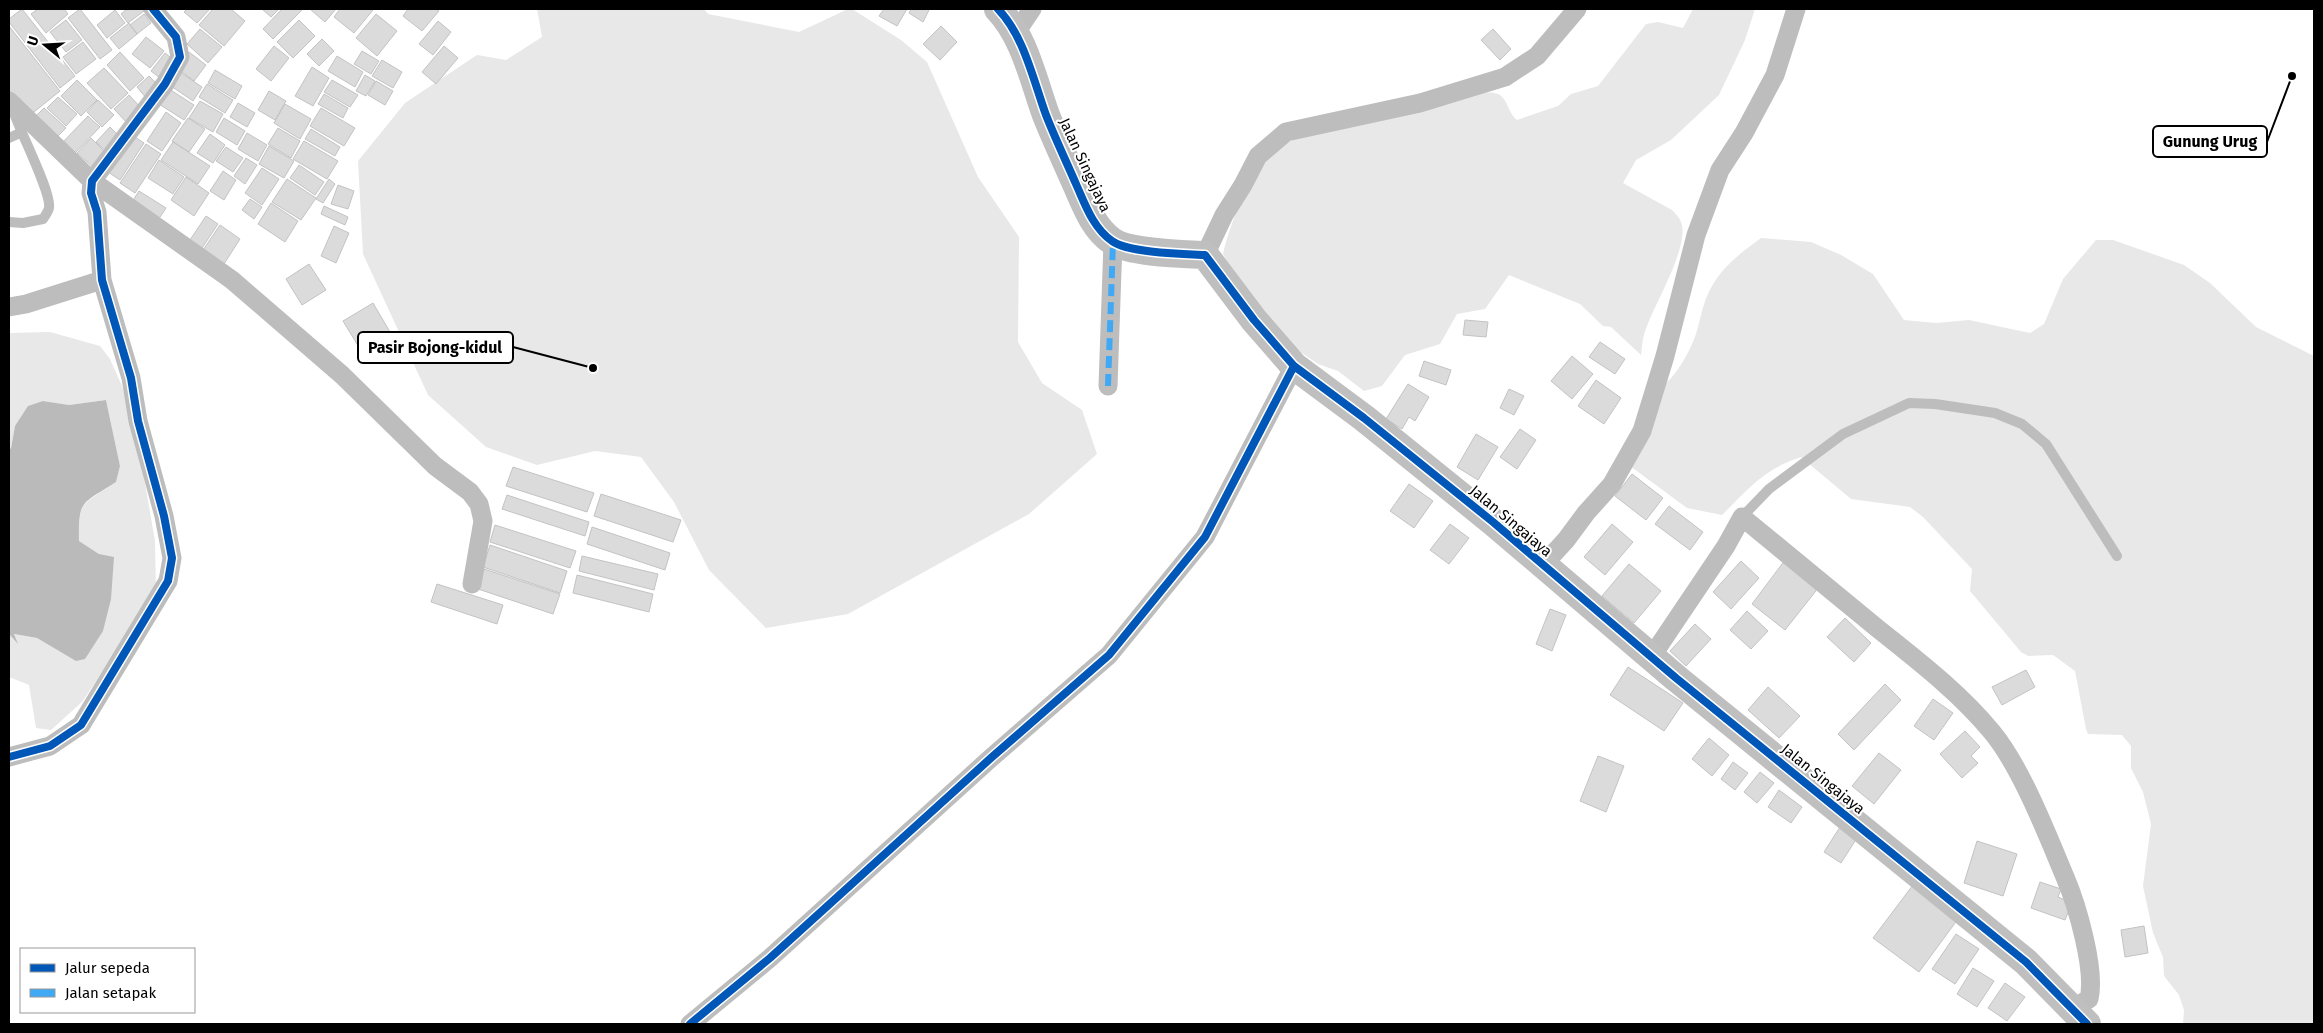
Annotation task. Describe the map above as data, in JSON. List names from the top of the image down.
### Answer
{
  "streets": {
    "street": ["Jalan Singajaya"]
  },
  "places": ["Gunung Urug", "Pasir Bojong-kidul"],
  "legend": ["Jalur sepeda", "Jalan setapak"],
  "north": "left"
}
